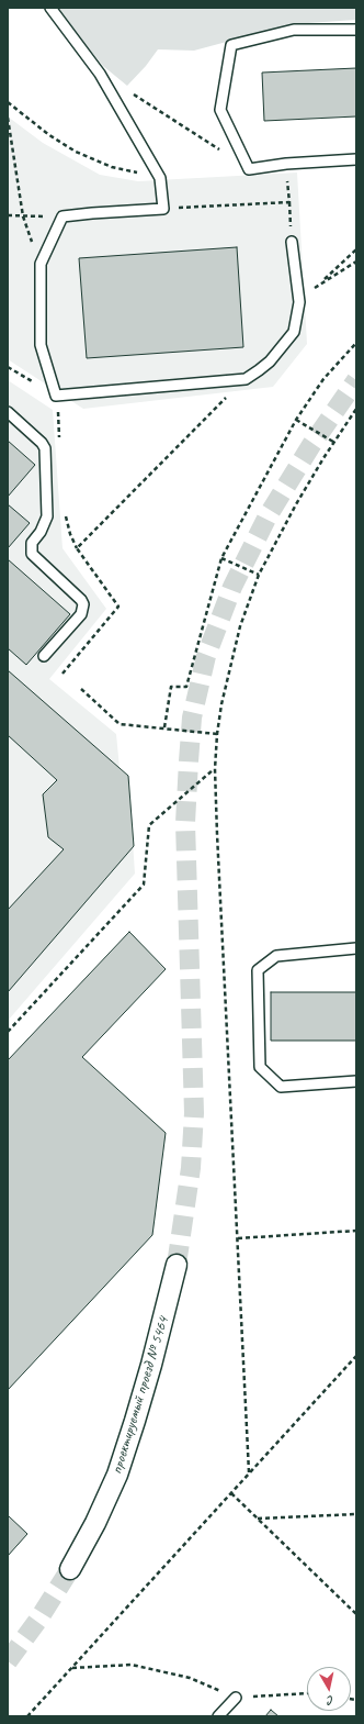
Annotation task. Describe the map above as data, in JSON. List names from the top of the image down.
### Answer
{
  "streets": {
    "street": ["проектируемый проезд № 5464"]
  },
  "north": "bottom"
}
